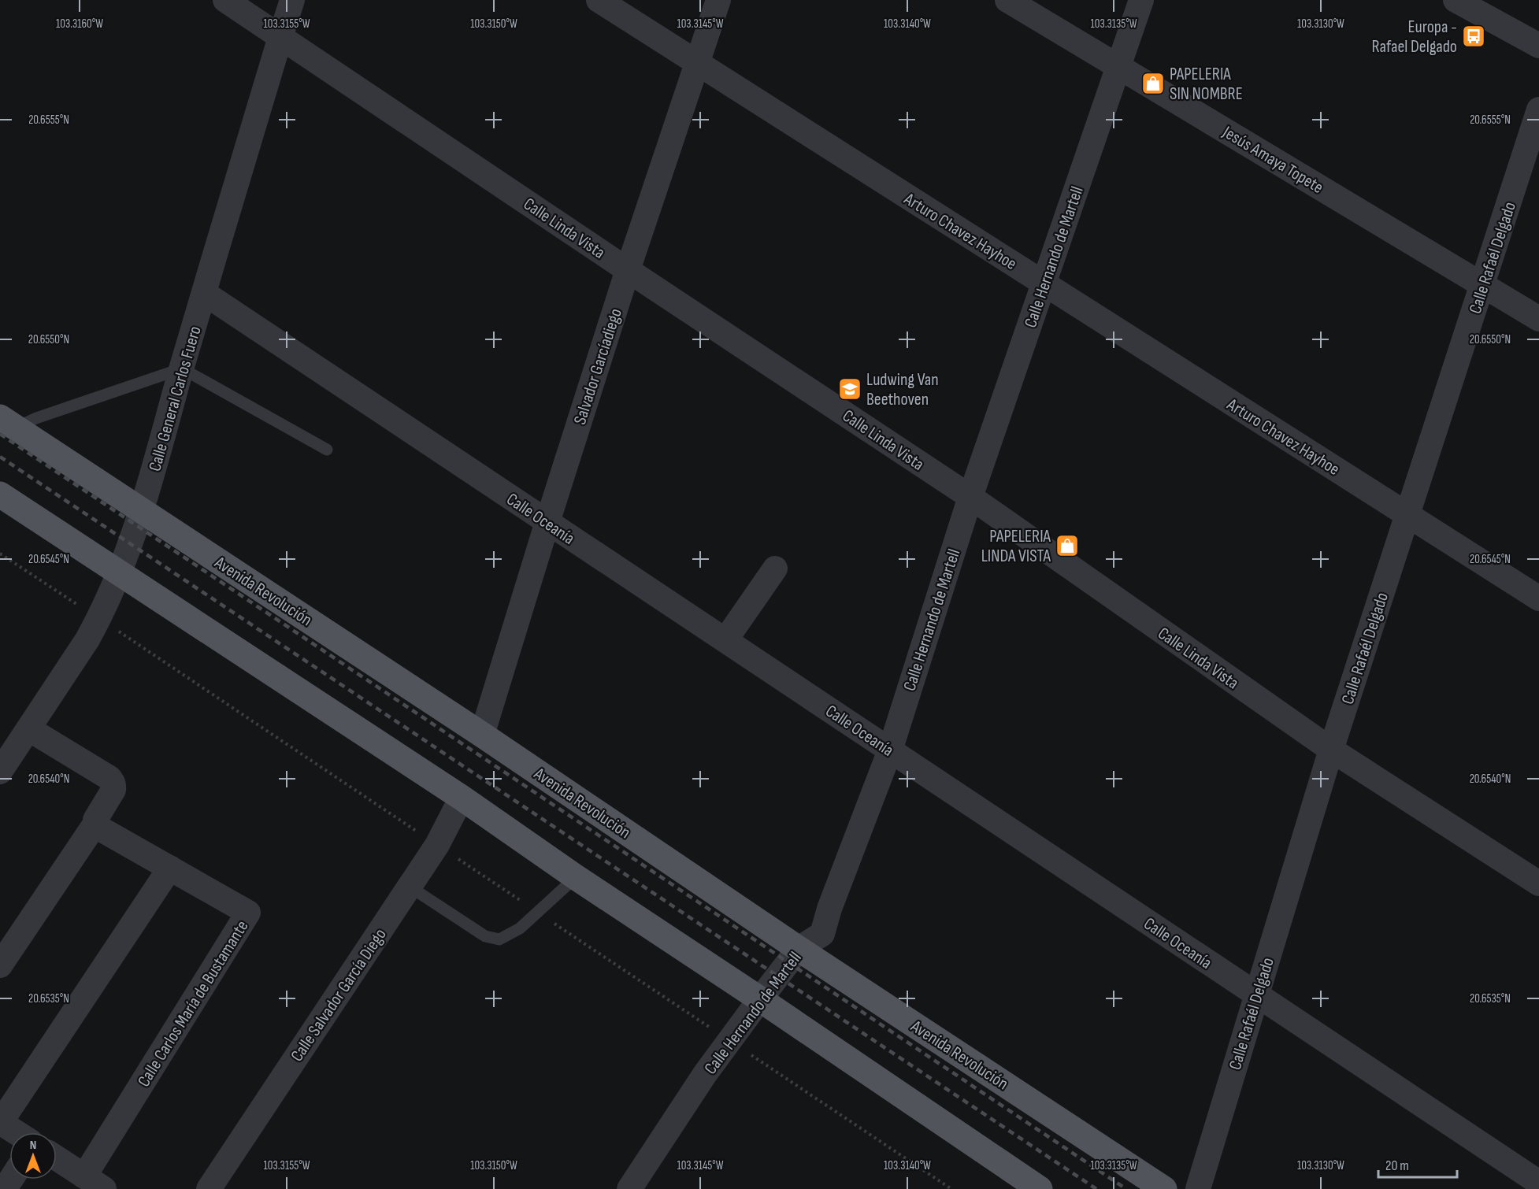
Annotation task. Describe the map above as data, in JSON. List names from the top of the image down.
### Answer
{
  "streets": {
    "main road": ["Avenida Revolución"],
    "street": [
      "Jesús Amaya Topete",
      "Calle Linda Vista",
      "Arturo Chavez Hayhoe",
      "Calle Hernando de Martell",
      "Calle Rafaél Delgado",
      "Salvador Garcíadiego",
      "Calle General Carlos Fuero",
      "Calle Oceanía",
      "Calle Salvador García Diego",
      "Calle Carlos María de Bustamante"
    ]
  },
  "crossings": [
    ["Jesús Amaya Topete", "Calle Hernando de Martell"],
    ["Jesús Amaya Topete", "Calle Rafaél Delgado"],
    ["Calle Linda Vista", "Calle Hernando de Martell"],
    ["Calle Linda Vista", "Calle Rafaél Delgado"],
    ["Calle Linda Vista", "Salvador Garcíadiego"],
    ["Calle Linda Vista", "Calle General Carlos Fuero"],
    ["Arturo Chavez Hayhoe", "Calle Hernando de Martell"],
    ["Arturo Chavez Hayhoe", "Calle Rafaél Delgado"],
    ["Arturo Chavez Hayhoe", "Salvador Garcíadiego"],
    ["Calle Hernando de Martell", "Calle Oceanía"],
    ["Calle Hernando de Martell", "Avenida Revolución"],
    ["Calle Rafaél Delgado", "Calle Oceanía"],
    ["Salvador Garcíadiego", "Calle Oceanía"],
    ["Salvador Garcíadiego", "Avenida Revolución"],
    ["Calle General Carlos Fuero", "Calle Oceanía"],
    ["Calle General Carlos Fuero", "Avenida Revolución"]
  ],
  "places": {
    "bus stop": ["Europa - Rafael Delgado"],
    "shop": ["PAPELERIA SIN NOMBRE", "PAPELERIA LINDA VISTA"],
    "school or university": ["Ludwing Van Beethoven"]
  },
  "scale_bar": "20 m",
  "north": "top",
  "coordinates": [
    "103.3160°W",
    "103.3155°W",
    "103.3150°W",
    "103.3145°W",
    "103.3140°W",
    "103.3135°W",
    "103.3130°W",
    "20.6555°N",
    "20.6550°N",
    "20.6545°N",
    "20.6540°N",
    "20.6535°N"
  ]
}
